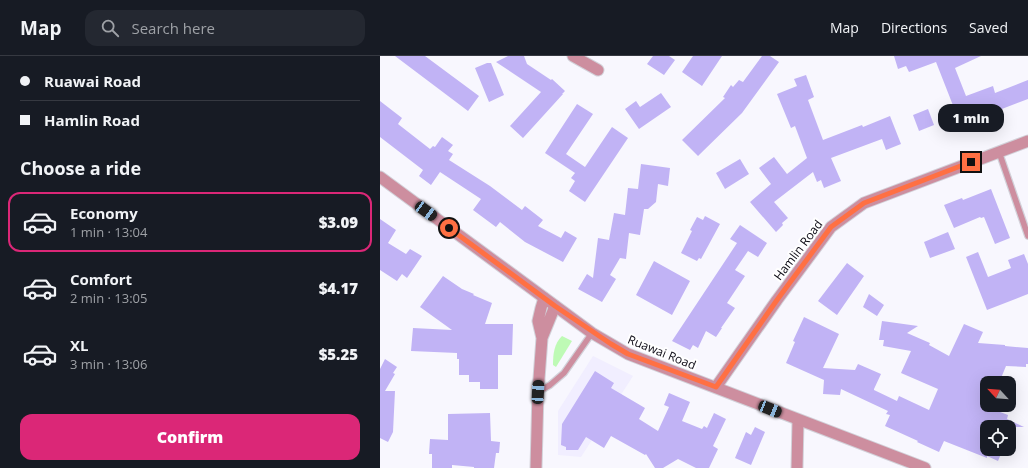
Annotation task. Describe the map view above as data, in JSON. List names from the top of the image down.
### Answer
{
  "streets": {
    "street": ["Hamlin Road", "Ruawai Road"]
  },
  "crossings": [
    ["Hamlin Road", "Ruawai Road"]
  ],
  "north": "top left",
  "page": {
    "header": "Map",
    "search": "Search here",
    "nav": ["Map", "Directions", "Saved"],
    "banner": ["Ruawai Road", "Hamlin Road"],
    "bubble": "1 min",
    "heading": "Choose a ride",
    "list": [
      {
        "name": "Economy",
        "note": "1 min · 13:04",
        "value": "$3.09"
      },
      {
        "name": "Comfort",
        "note": "2 min · 13:05",
        "value": "$4.17"
      },
      {
        "name": "XL",
        "note": "3 min · 13:06",
        "value": "$5.25"
      }
    ],
    "buttons": "Confirm"
  }
}
